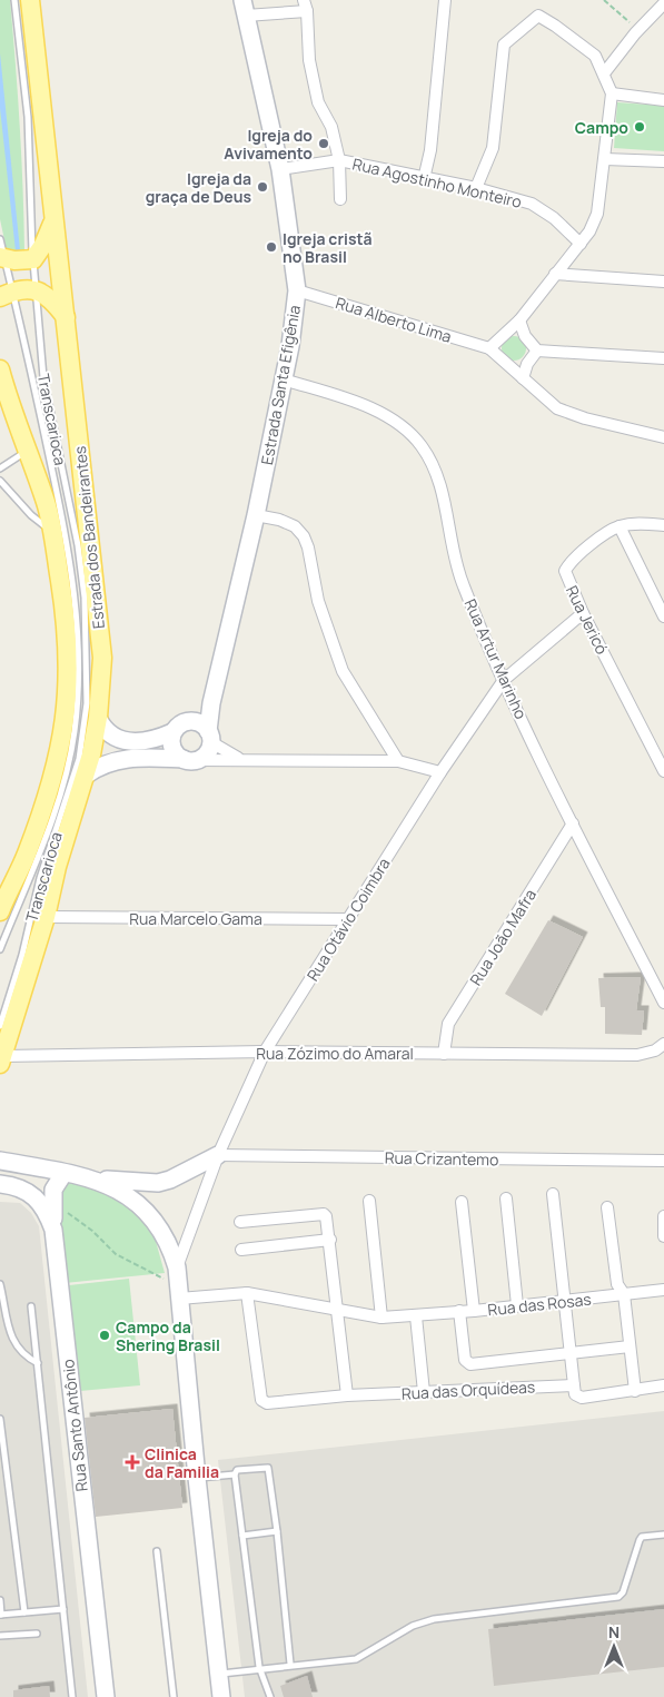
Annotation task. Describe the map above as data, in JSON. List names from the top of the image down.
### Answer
{
  "streets": {
    "main road": ["Estrada dos Bandeirantes"],
    "street": [
      "Rua Agostinho Monteiro",
      "Rua Alberto Lima",
      "Estrada Santa Efigênia",
      "Rua Jericó",
      "Rua Artur Marinho",
      "Rua Marcelo Gama",
      "Rua Otávio Coimbra",
      "Rua João Mafra",
      "Rua Zózimo do Amaral",
      "Rua Crizantemo",
      "Rua das Rosas",
      "Rua das Orquídeas",
      "Rua Santo Antônio"
    ],
    "lane": ["Transcarioca"]
  },
  "crossings": [
    ["Rua Agostinho Monteiro", "Estrada Santa Efigênia"],
    ["Rua Alberto Lima", "Estrada Santa Efigênia"],
    ["Estrada Santa Efigênia", "Rua Artur Marinho"],
    ["Estrada dos Bandeirantes", "Rua Marcelo Gama"],
    ["Estrada dos Bandeirantes", "Rua Zózimo do Amaral"],
    ["Rua Jericó", "Rua Otávio Coimbra"],
    ["Rua Artur Marinho", "Rua Otávio Coimbra"],
    ["Rua Artur Marinho", "Rua João Mafra"],
    ["Rua Marcelo Gama", "Rua Otávio Coimbra"],
    ["Rua Otávio Coimbra", "Rua Zózimo do Amaral"],
    ["Rua Otávio Coimbra", "Rua Crizantemo"],
    ["Rua João Mafra", "Rua Zózimo do Amaral"],
    ["Rua das Rosas", "Rua das Orquídeas"]
  ],
  "places": {
    "other": [
      "Campo",
      "Igreja do Avivamento",
      "Igreja da graça de Deus",
      "Igreja cristã no Brasil",
      "Campo da Shering Brasil"
    ],
    "health": ["Clinica da Familia"]
  },
  "north": "top"
}
